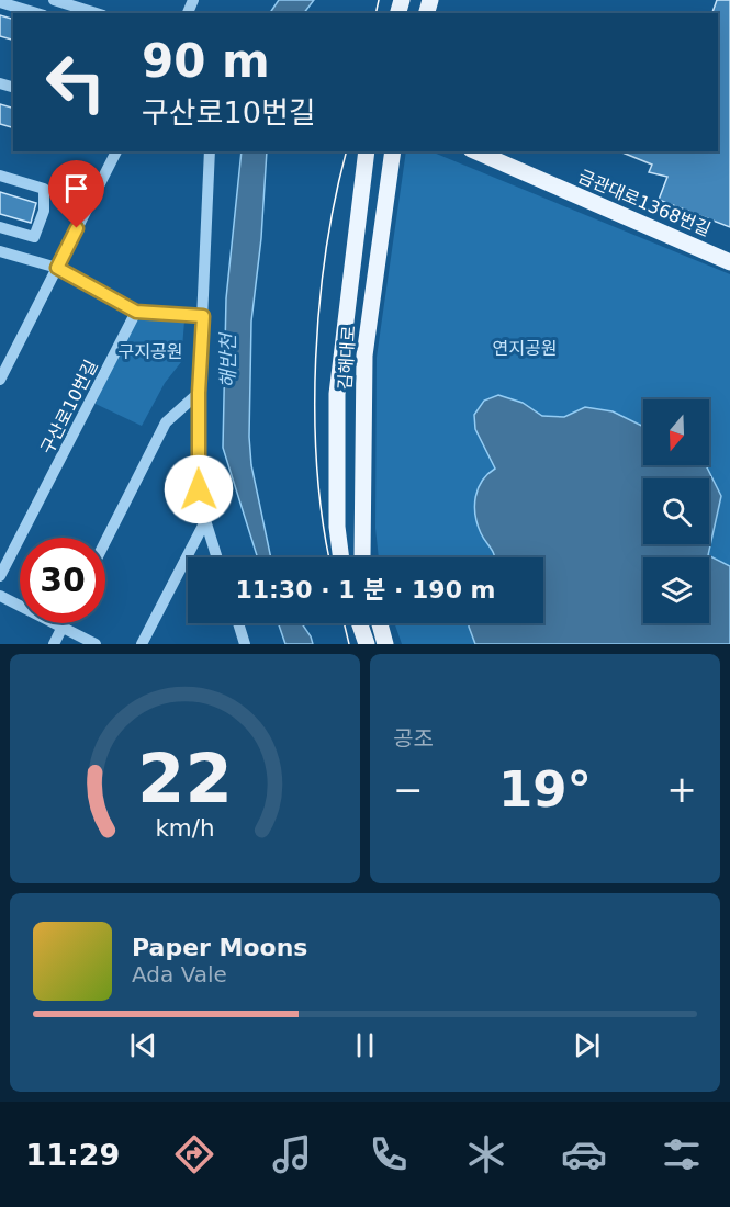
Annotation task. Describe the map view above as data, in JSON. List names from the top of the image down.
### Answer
{
  "streets": {
    "main road": ["금관대로1368번길", "김해대로"],
    "street": ["구산로10번길"]
  },
  "water": ["해반천"],
  "parks": ["연지공원", "구지공원"],
  "north": "bottom",
  "page": {
    "turn": ["90 m", "구산로10번길"],
    "limit": "30",
    "trip": "11:30 · 1 분 · 190 m",
    "tile": "공조",
    "heat": ["−", "19°", "+"],
    "song": ["Paper Moons", "Ada Vale"],
    "tabs": "11:29",
    "gauge": ["22", "km/h"]
  }
}
